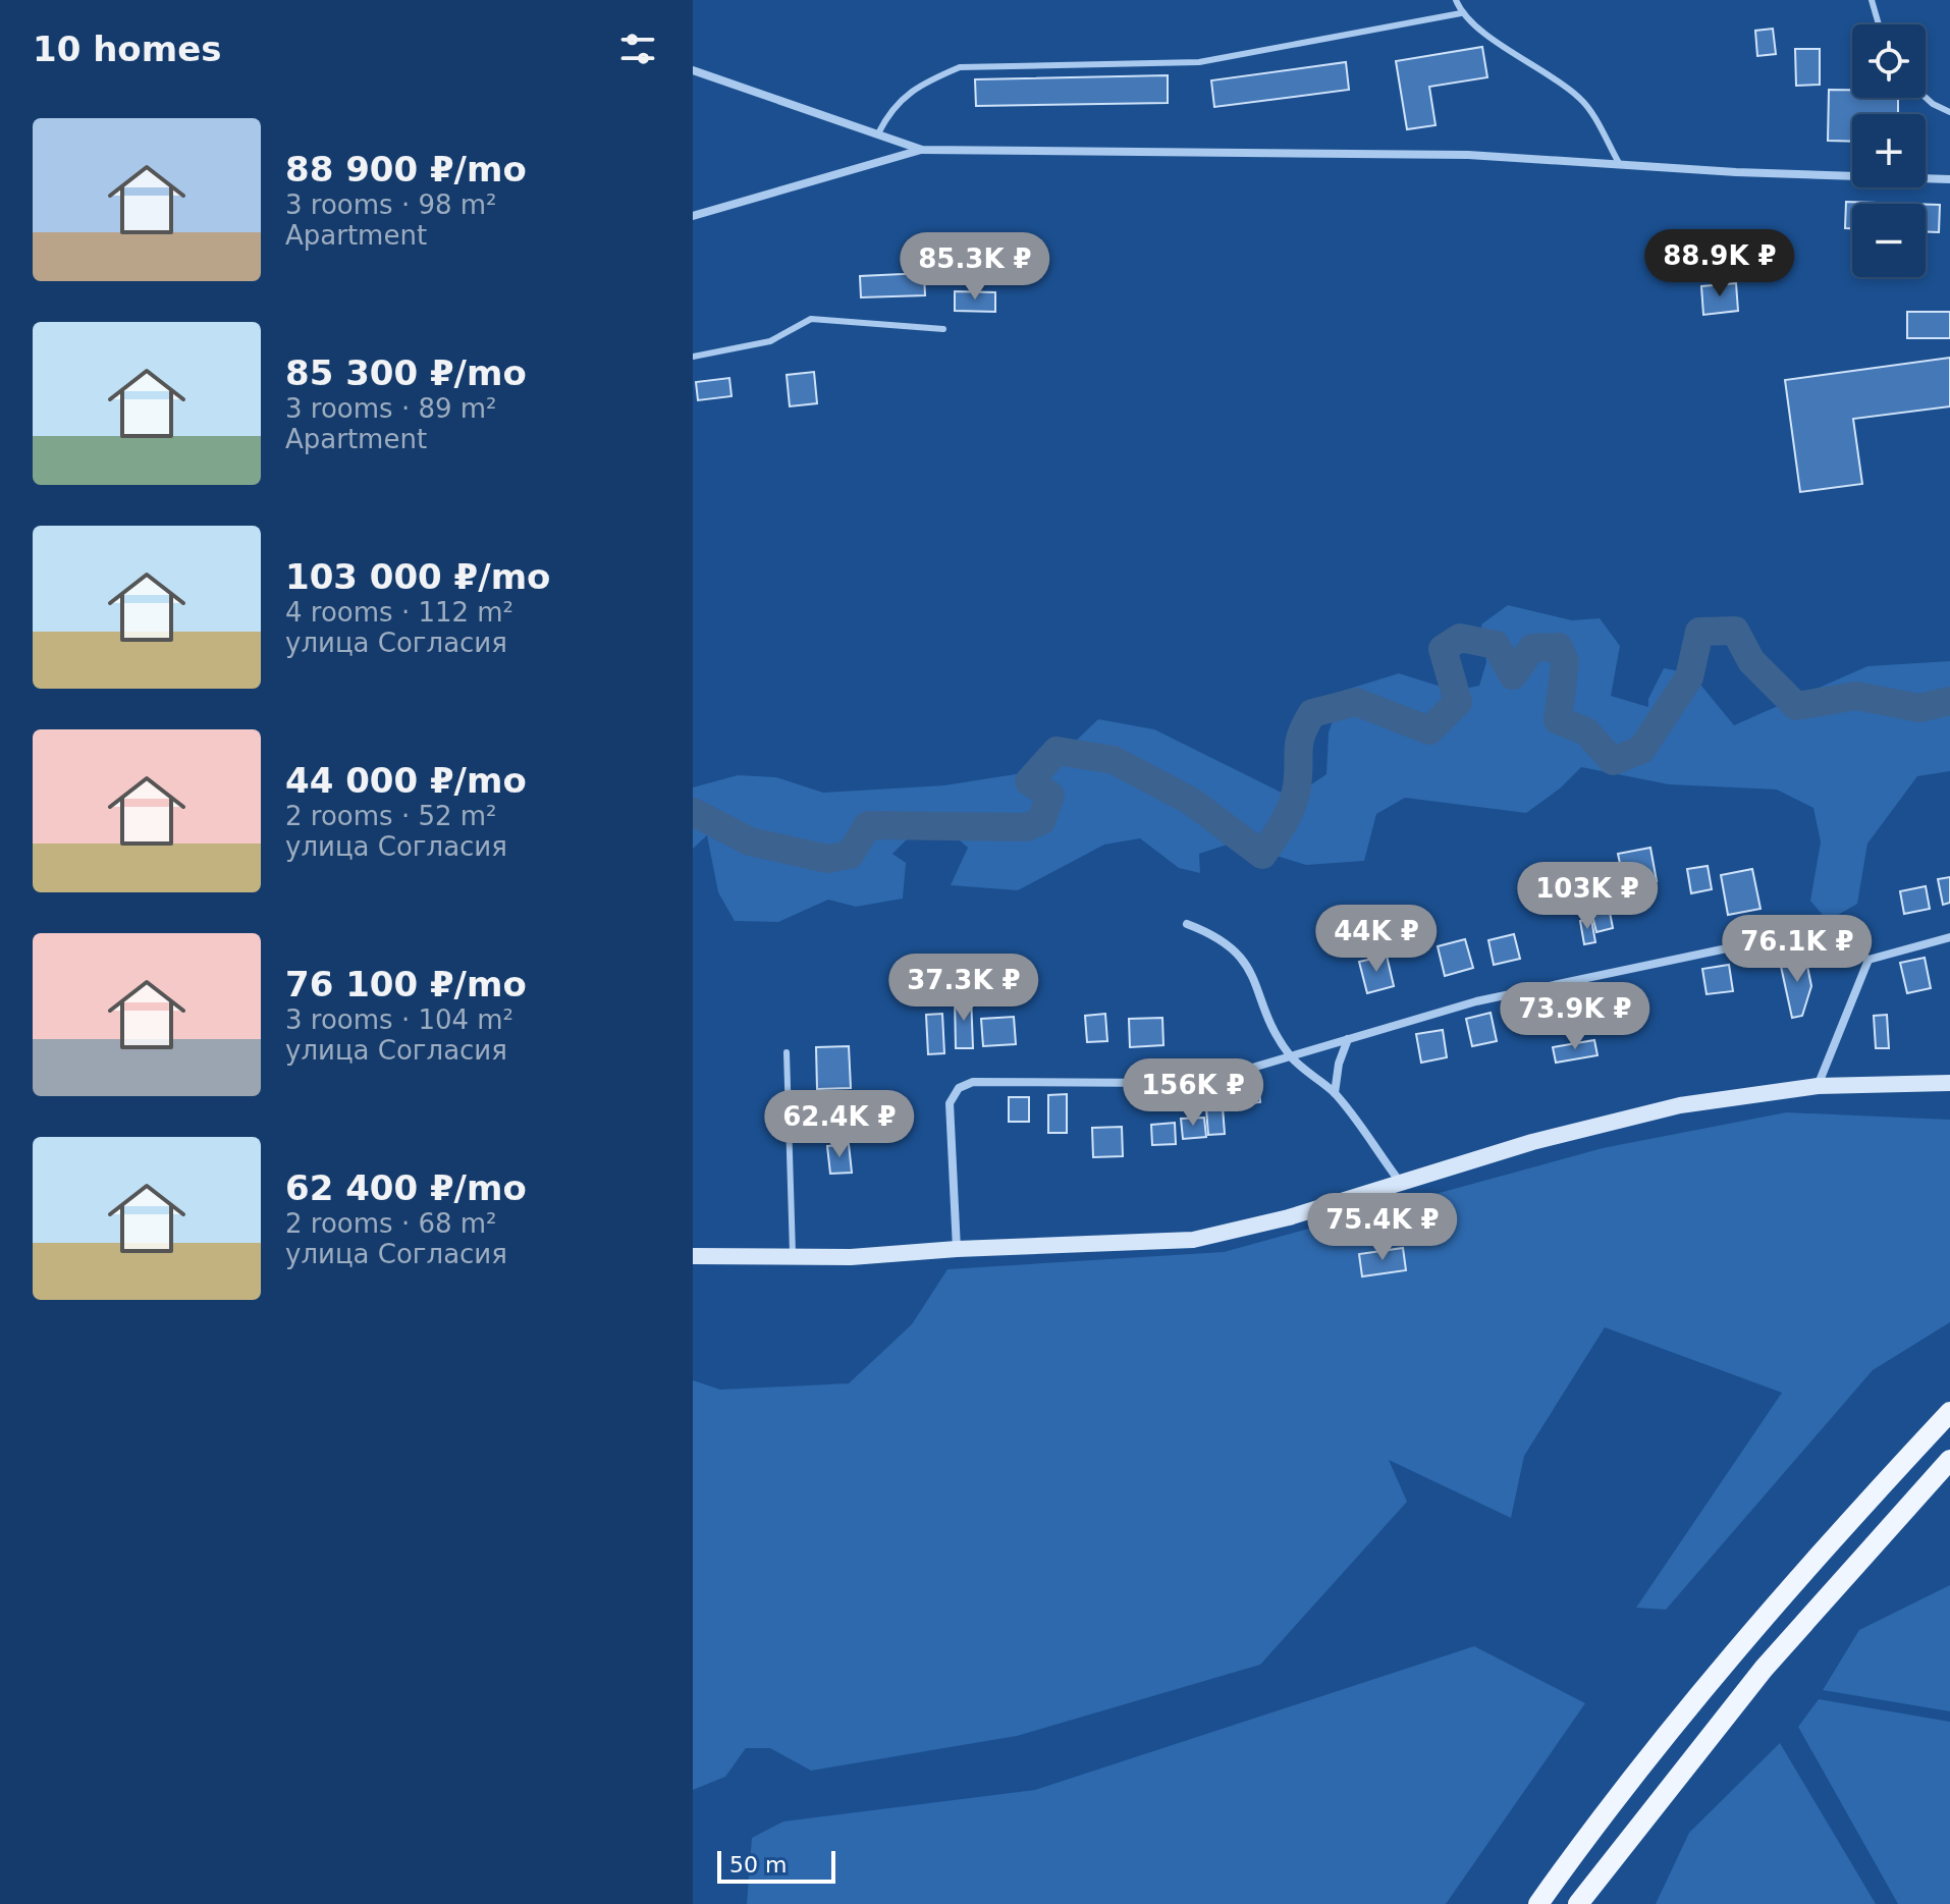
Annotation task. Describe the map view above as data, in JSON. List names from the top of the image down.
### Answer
{
  "scale_bar": "50 m",
  "page": {
    "heading": "10 homes",
    "map_buttons": ["+", "−"],
    "list": [
      {
        "name": "88 900 ₽/mo",
        "note": "3 rooms · 98 m² · Apartment"
      },
      {
        "name": "85 300 ₽/mo",
        "note": "3 rooms · 89 m² · Apartment"
      },
      {
        "name": "103 000 ₽/mo",
        "note": "4 rooms · 112 m² · улица Согласия"
      },
      {
        "name": "44 000 ₽/mo",
        "note": "2 rooms · 52 m² · улица Согласия"
      },
      {
        "name": "76 100 ₽/mo",
        "note": "3 rooms · 104 m² · улица Согласия"
      },
      {
        "name": "62 400 ₽/mo",
        "note": "2 rooms · 68 m² · улица Согласия"
      }
    ],
    "price": [
      "88.9K ₽",
      "85.3K ₽",
      "103K ₽",
      "44K ₽",
      "76.1K ₽",
      "37.3K ₽",
      "73.9K ₽",
      "156K ₽",
      "62.4K ₽",
      "75.4K ₽"
    ],
    "scale": "50 m"
  }
}
